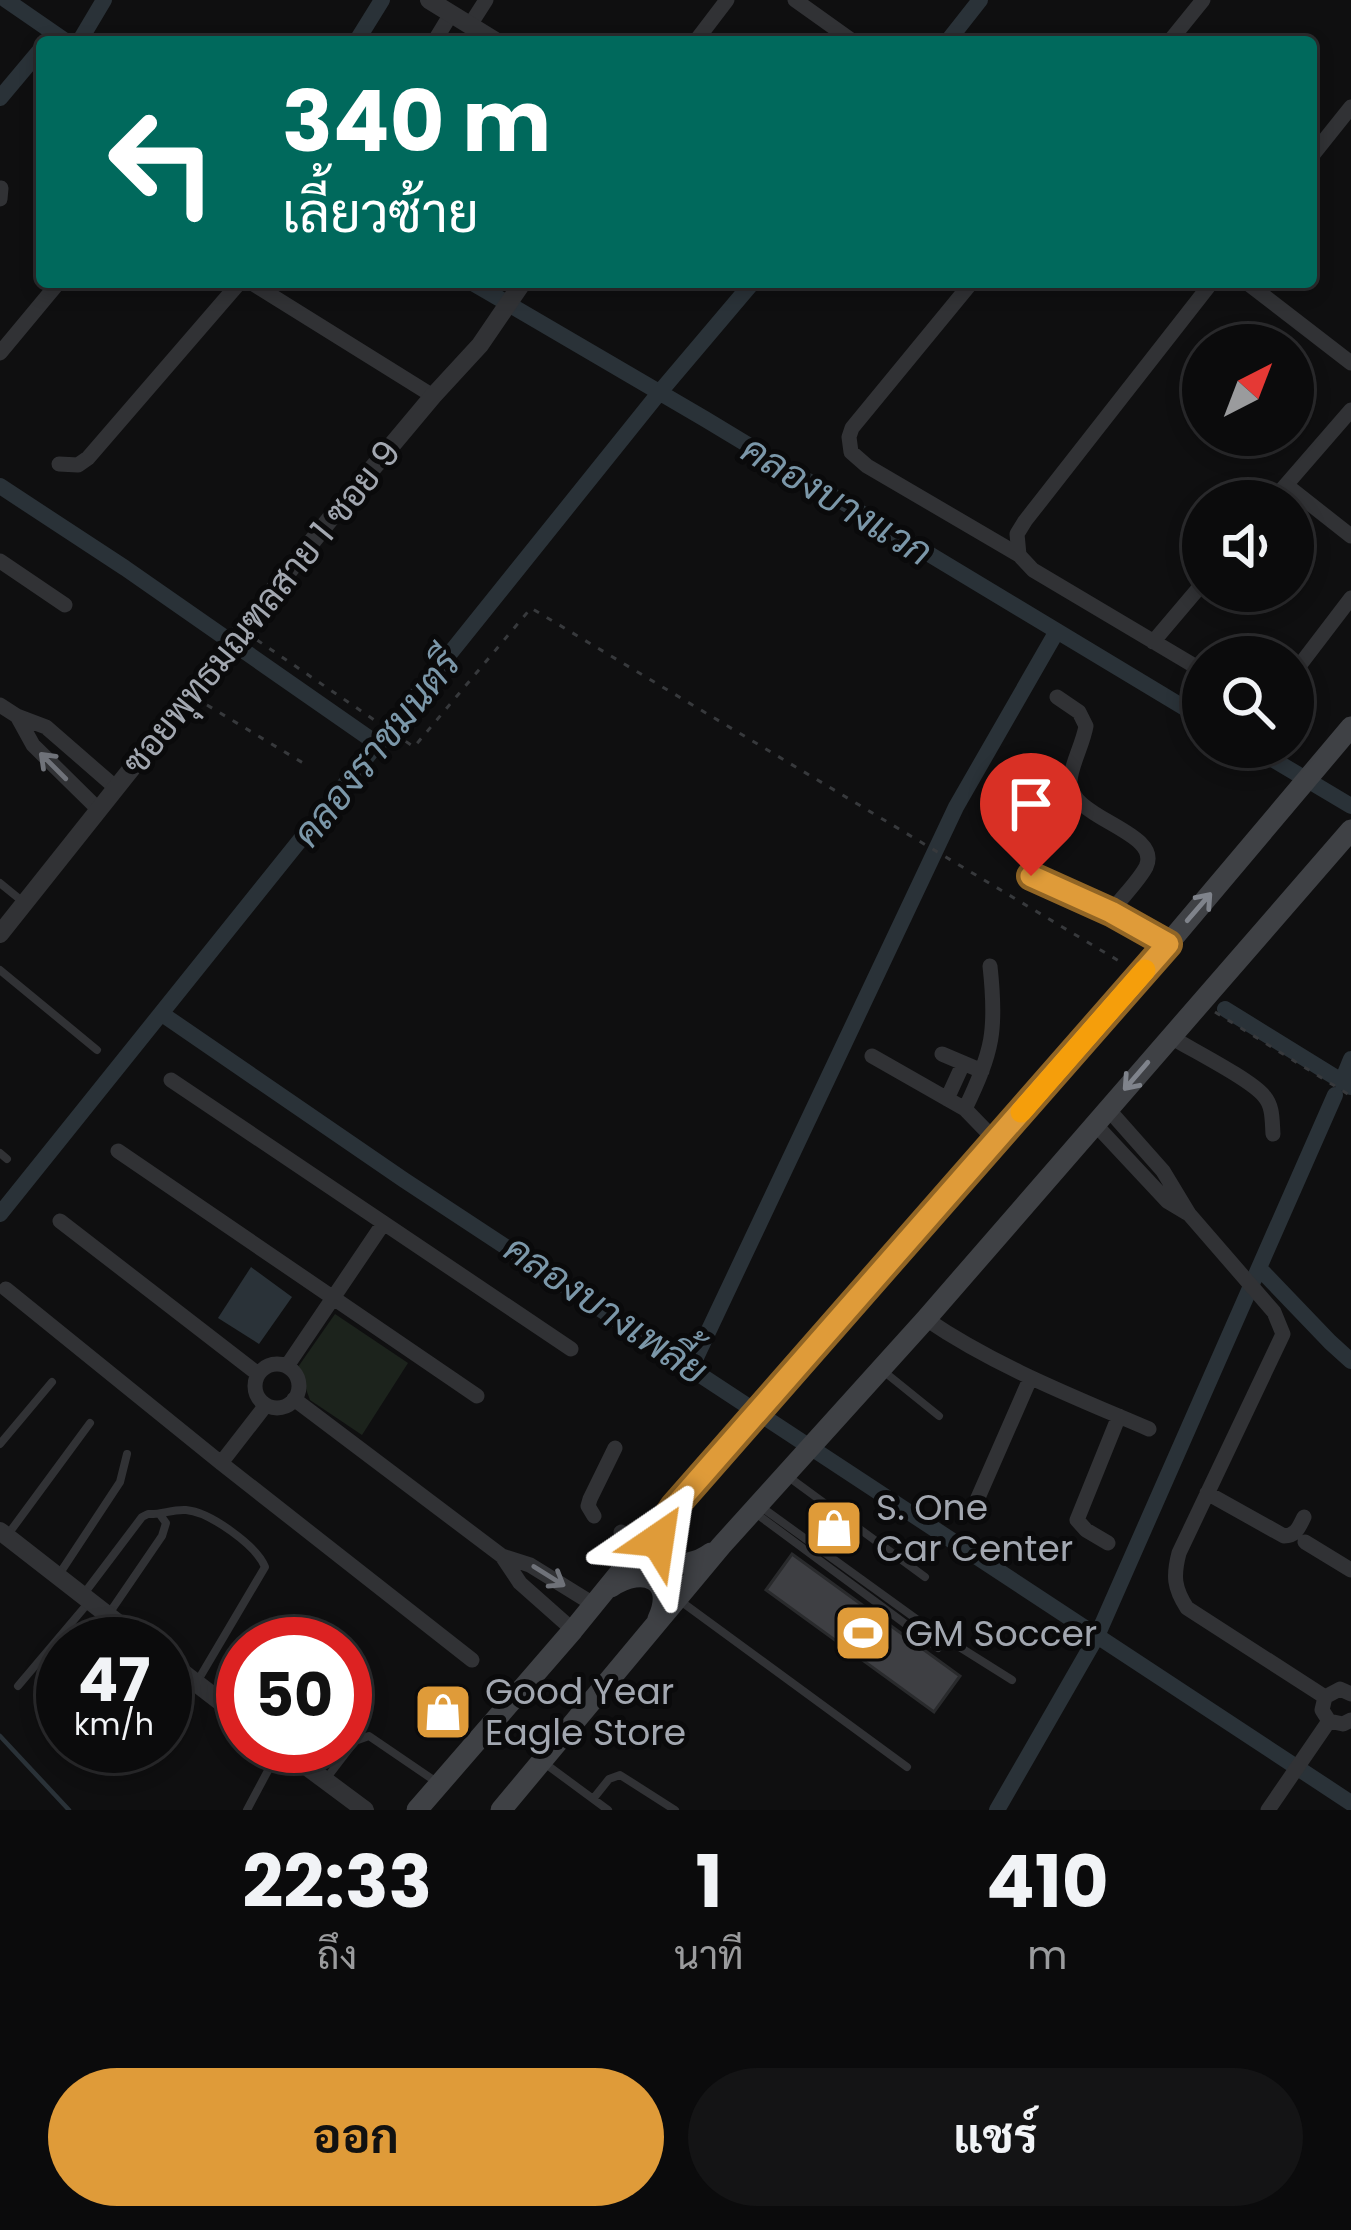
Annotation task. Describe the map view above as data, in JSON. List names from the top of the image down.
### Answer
{
  "streets": {
    "street": ["ซอยพุทธมณฑลสาย 1 ซอย 9"]
  },
  "water": ["คลองบางแวก", "คลองราชมนตรี", "คลองบางเพลี้ย"],
  "places": {
    "shop": ["S. One Car Center", "Good Year Eagle Store"],
    "sports": ["GM Soccer"]
  },
  "north": "top right",
  "page": {
    "turn": ["340 m", "เลี้ยวซ้าย"],
    "speed": "47 km/h",
    "limit": "50",
    "eta": [
      "22:33",
      "ถึง",
      "1",
      "นาที",
      "410",
      "m"
    ],
    "buttons": ["ออก", "แชร์"]
  }
}
